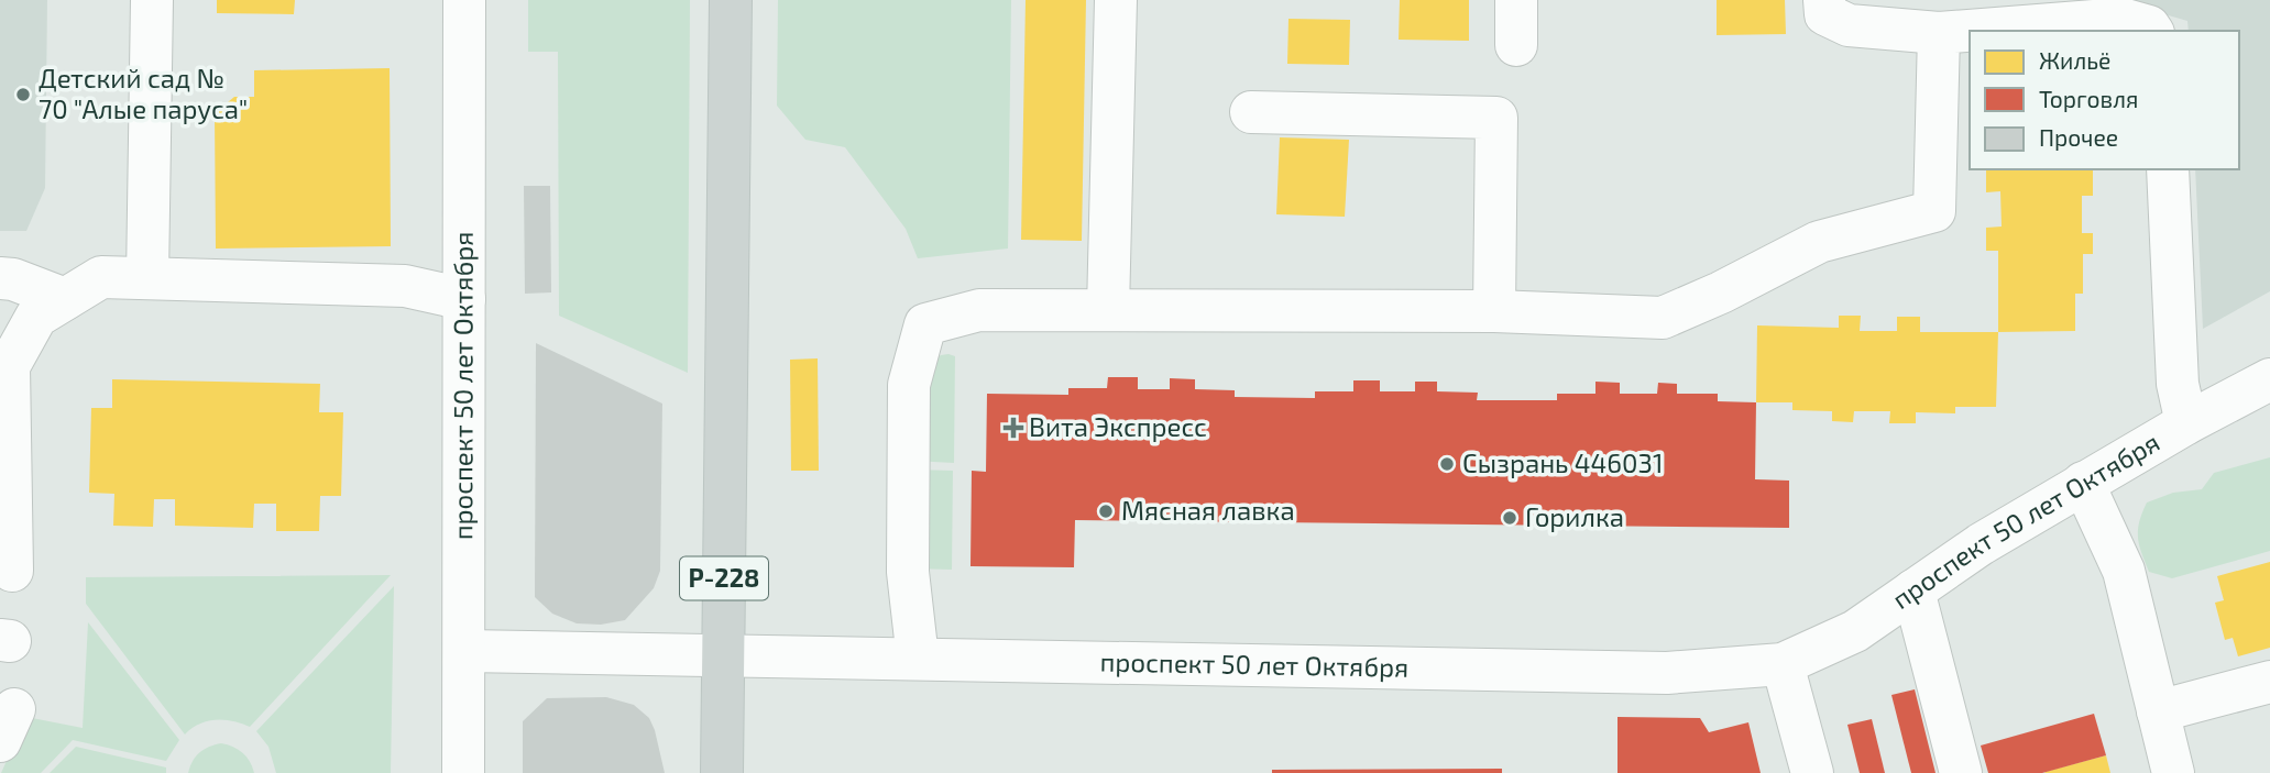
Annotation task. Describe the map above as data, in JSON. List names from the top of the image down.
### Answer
{
  "streets": {
    "main road": ["Р-228"],
    "street": ["проспект 50 лет Октября"]
  },
  "crossings": [
    ["проспект 50 лет Октября", "Р-228"]
  ],
  "places": {
    "other": [
      "Детский сад № 70 \"Алые паруса\"",
      "Сызрань 446031",
      "Мясная лавка",
      "Горилка"
    ],
    "health": ["Вита Экспресс"]
  },
  "legend": ["Жильё", "Торговля", "Прочее"]
}
